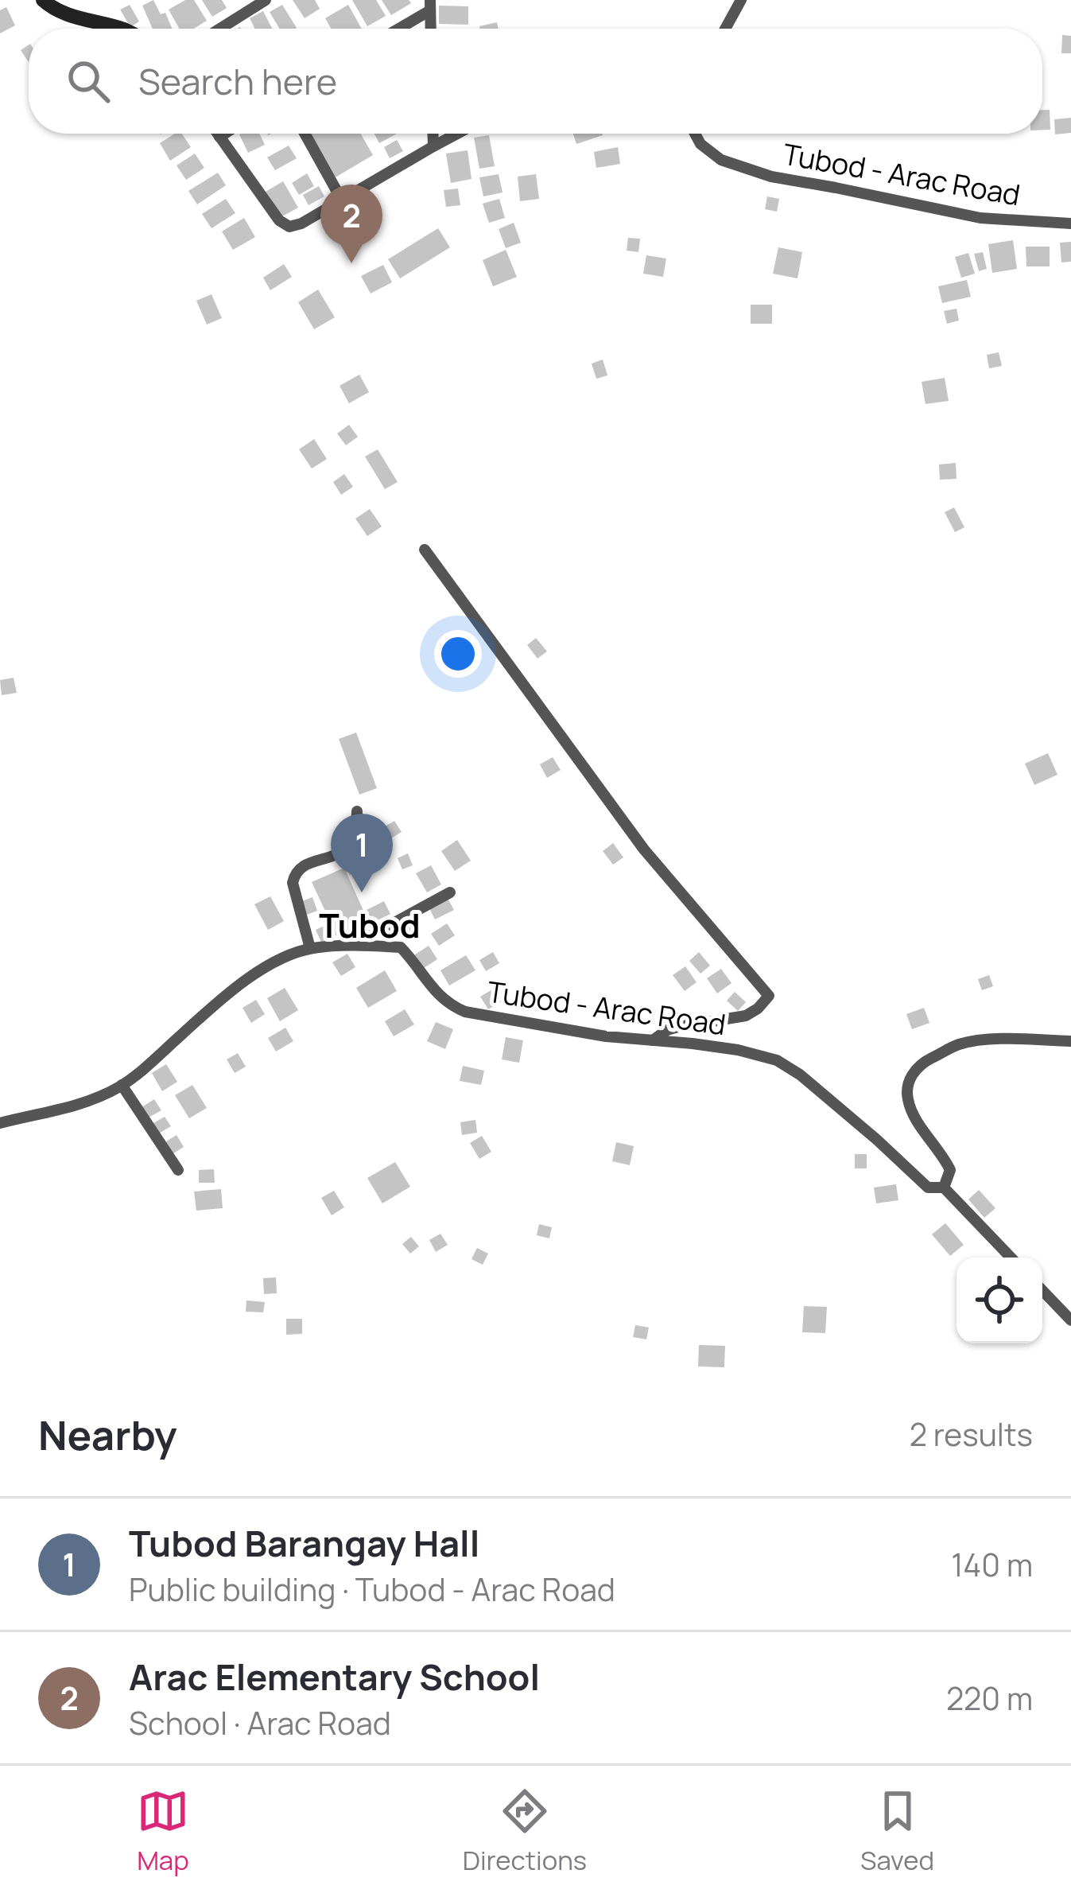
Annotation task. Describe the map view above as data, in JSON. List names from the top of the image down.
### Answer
{
  "streets": {
    "street": ["Tubod - Arac Road"]
  },
  "districts": ["Tubod"],
  "page": {
    "search": "Search here",
    "pins": ["2", "1"],
    "heading": ["Nearby", "2 results"],
    "list": [
      {
        "mark": "1",
        "name": "Tubod Barangay Hall",
        "note": "Public building · Tubod - Arac Road",
        "value": "140 m"
      },
      {
        "mark": "2",
        "name": "Arac Elementary School",
        "note": "School · Arac Road",
        "value": "220 m"
      }
    ],
    "nav": ["Map", "Directions", "Saved"]
  }
}
